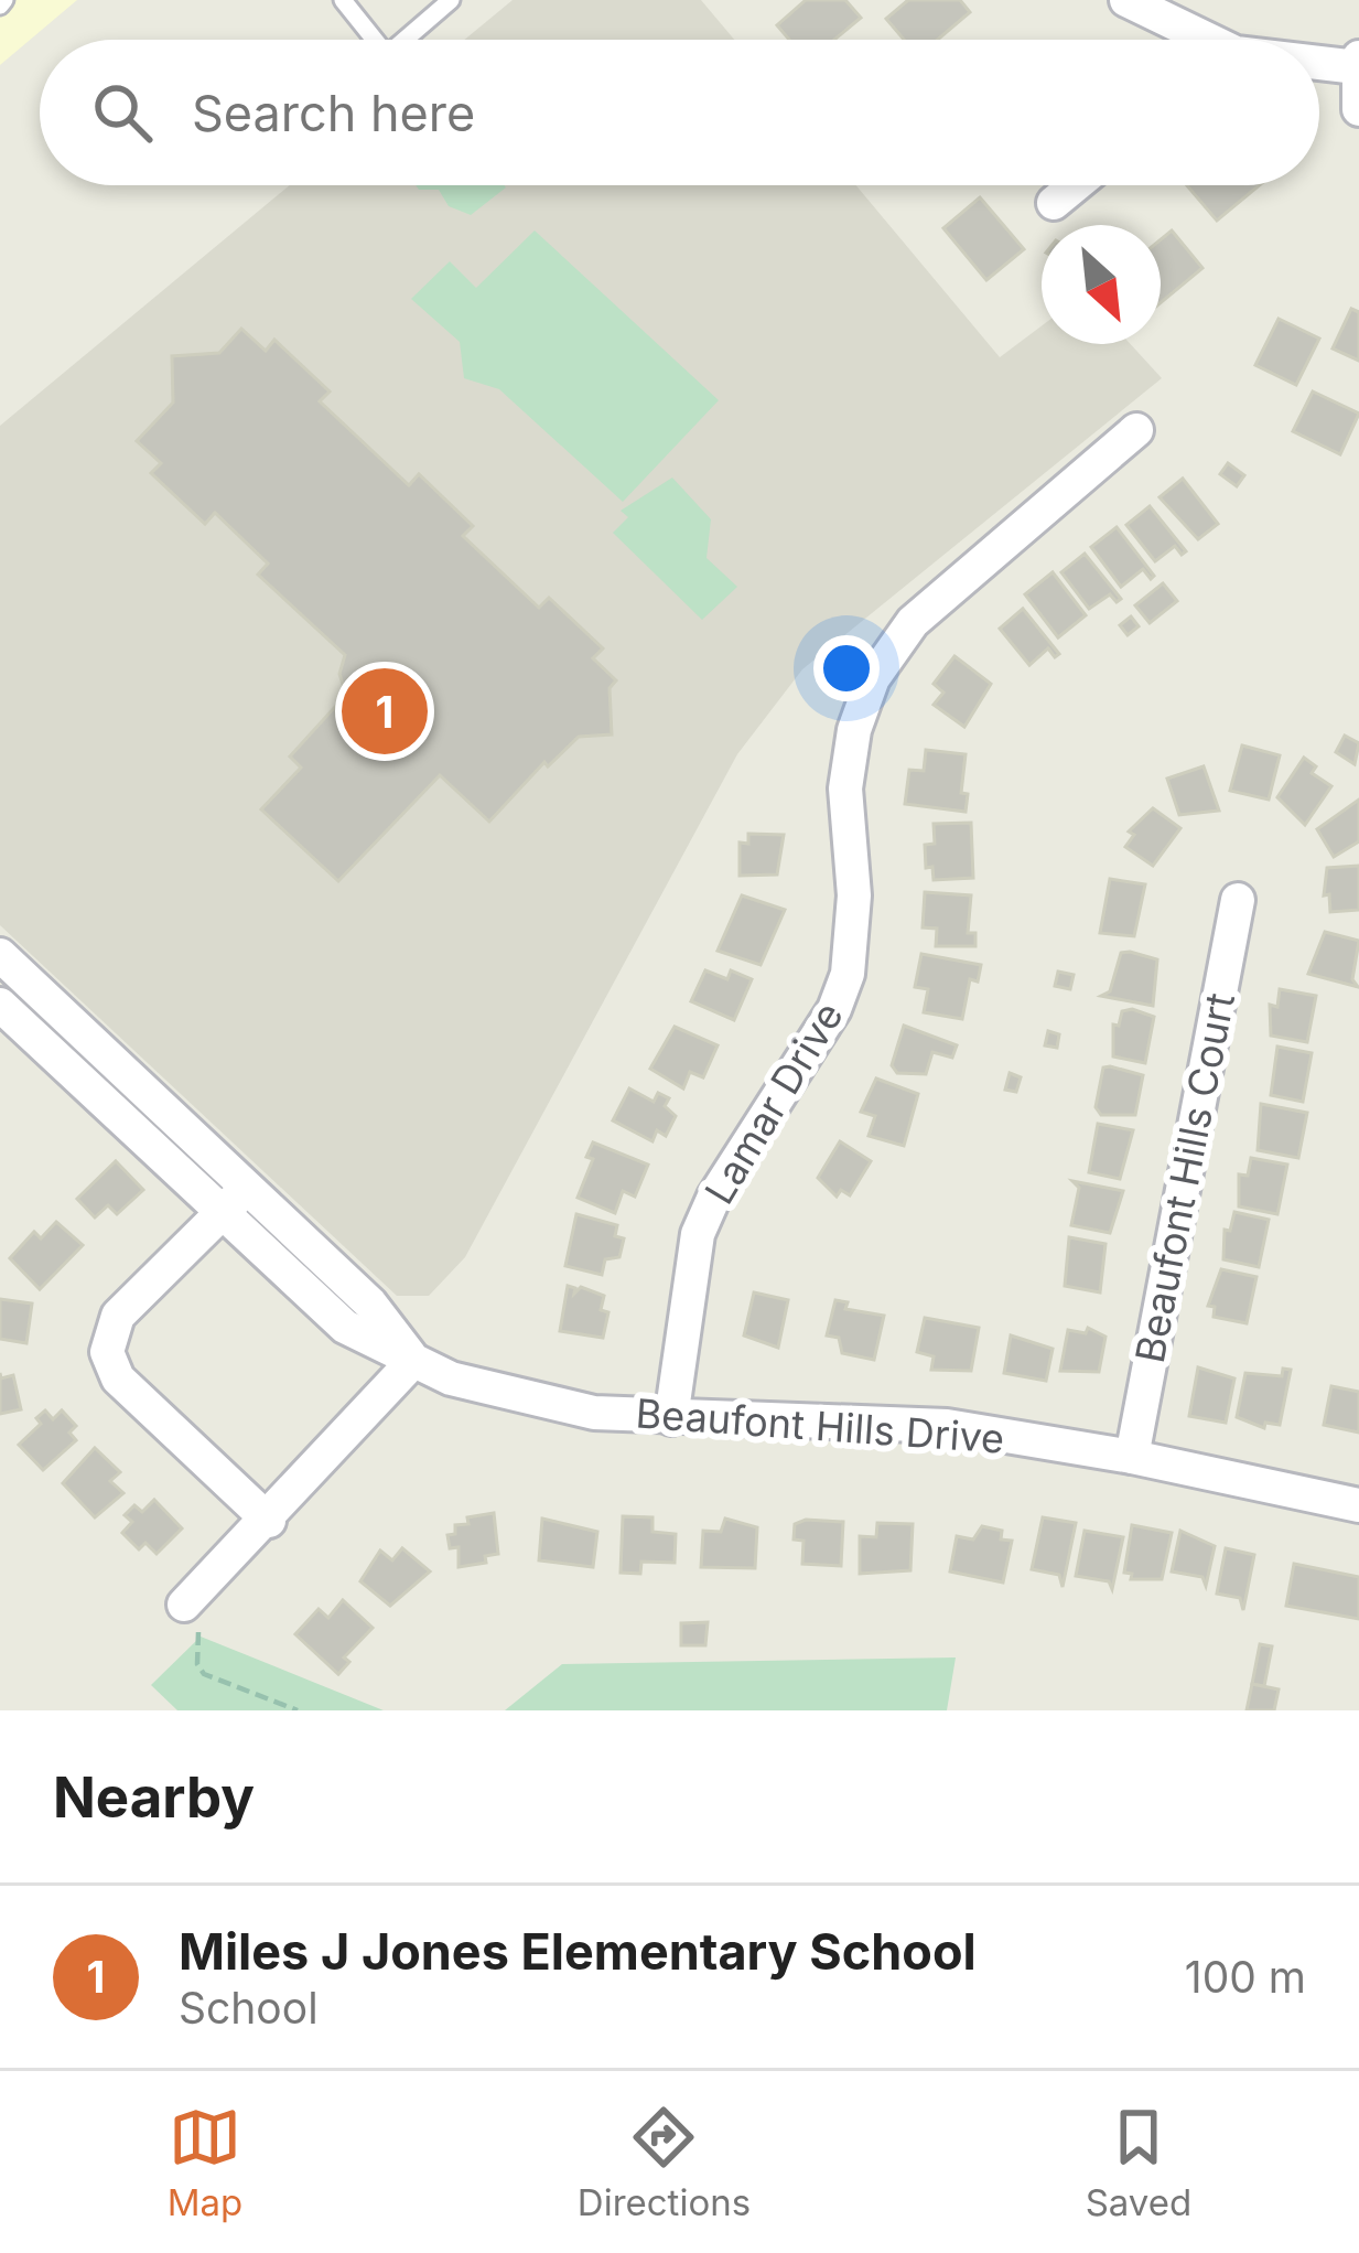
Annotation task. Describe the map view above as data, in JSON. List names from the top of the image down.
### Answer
{
  "streets": {
    "street": ["Lamar Drive", "Beaufont Hills Court", "Beaufont Hills Drive"]
  },
  "crossings": [
    ["Lamar Drive", "Beaufont Hills Drive"],
    ["Beaufont Hills Court", "Beaufont Hills Drive"]
  ],
  "north": "bottom right",
  "page": {
    "search": "Search here",
    "pins": "1",
    "heading": "Nearby",
    "list": [
      {
        "mark": "1",
        "name": "Miles J Jones Elementary School",
        "note": "School",
        "value": "100 m"
      }
    ],
    "nav": ["Map", "Directions", "Saved"]
  }
}
